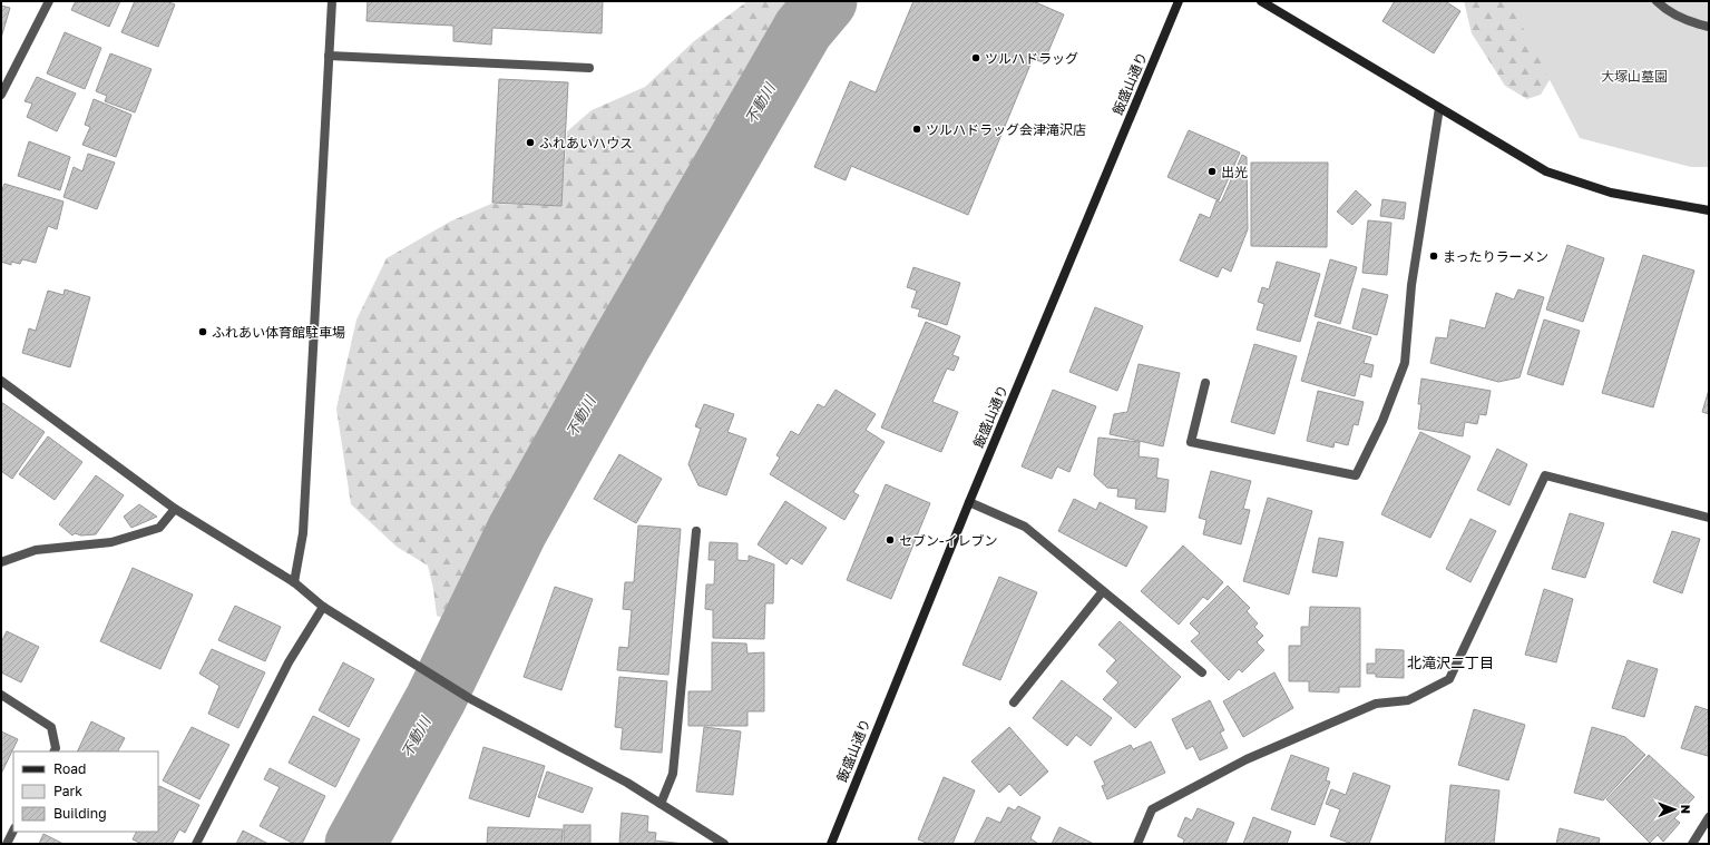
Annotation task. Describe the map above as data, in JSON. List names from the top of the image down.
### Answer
{
  "streets": {
    "street": ["飯盛山通り"]
  },
  "districts": ["北滝沢二丁目"],
  "water": ["不動川"],
  "parks": ["大塚山墓園"],
  "places": [
    "ツルハドラッグ",
    "ツルハドラッグ会津滝沢店",
    "ふれあいハウス",
    "出光",
    "まったりラーメン",
    "ふれあい体育館駐車場",
    "セブン-イレブン"
  ],
  "legend": ["Road", "Park", "Building"],
  "north": "right"
}
